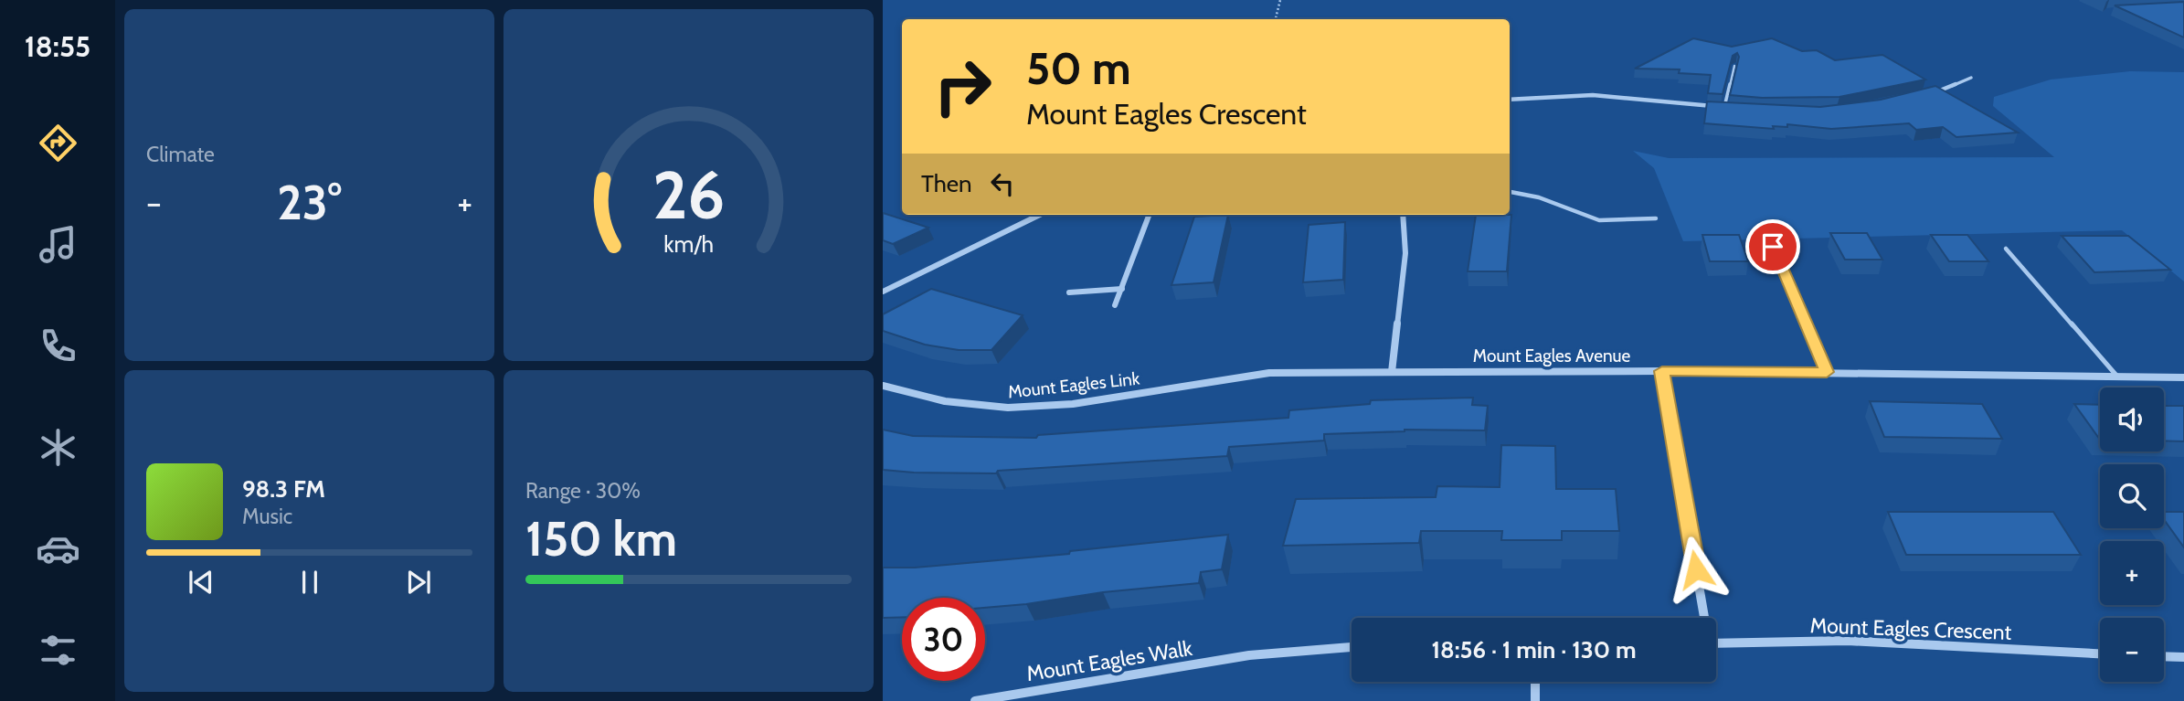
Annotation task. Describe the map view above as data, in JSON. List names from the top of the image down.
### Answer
{
  "streets": {
    "street": [
      "Mount Eagles Avenue",
      "Mount Eagles Link",
      "Mount Eagles Crescent",
      "Mount Eagles Walk"
    ]
  },
  "crossings": [
    ["Mount Eagles Avenue", "Mount Eagles Link"]
  ],
  "page": {
    "tabs": "18:55",
    "tile": [
      "Climate",
      ["Range · 30%", "150 km"]
    ],
    "turn": ["50 m", "Mount Eagles Crescent"],
    "then": "Then",
    "heat": ["−", "23°", "+"],
    "map_buttons": ["+", "−"],
    "song": ["98.3 FM", "Music"],
    "limit": "30",
    "trip": "18:56 · 1 min · 130 m",
    "gauge": ["26", "km/h"]
  }
}
